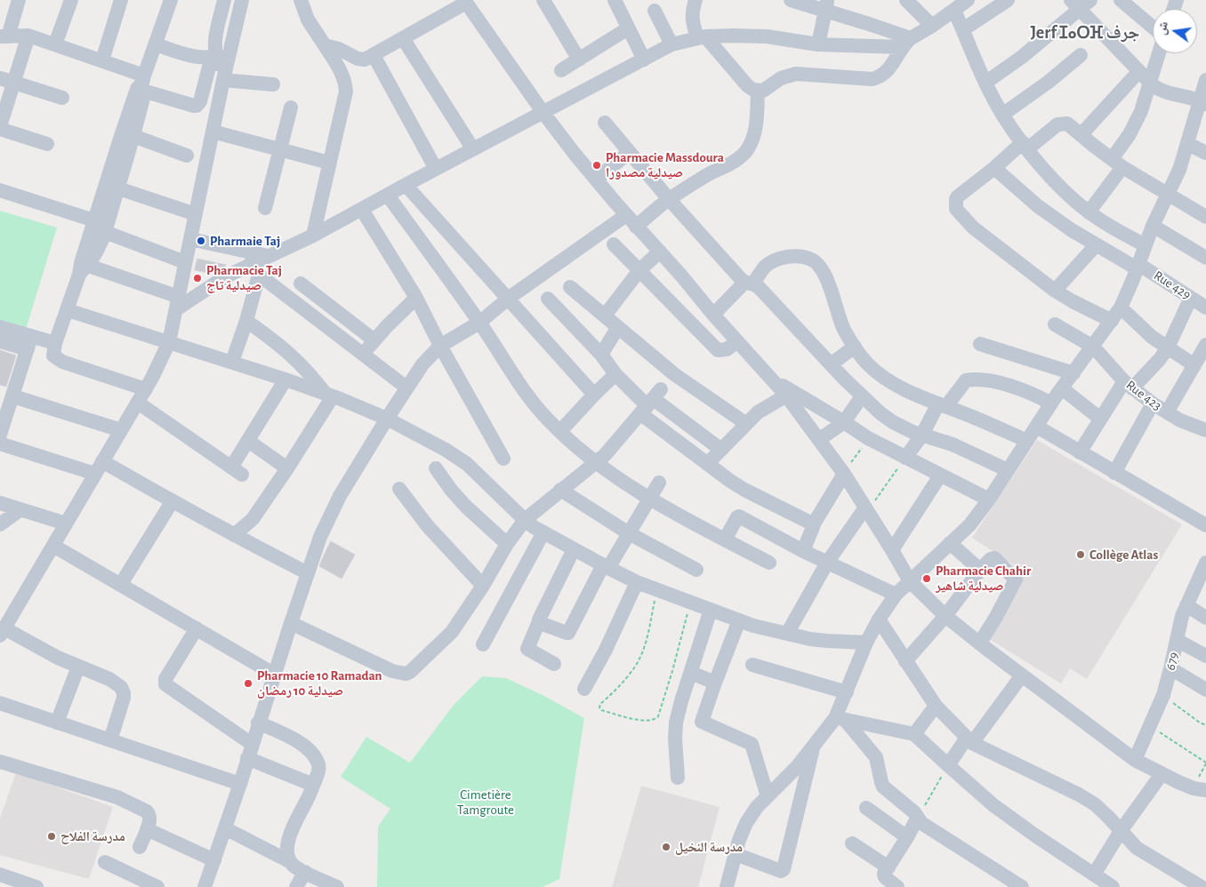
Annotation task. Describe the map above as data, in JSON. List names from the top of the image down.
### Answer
{
  "streets": {
    "street": ["Rue 429", "Rue 423", "679"]
  },
  "districts": ["Jerf ⵊⴰⵔⴼ جرف"],
  "parks": ["Cimetière Tamgroute"],
  "places": [
    "Pharmacie Massdoura صيدلية مصدورا",
    "Pharmaie Taj",
    "Pharmacie Taj صيدلية تاج",
    "Collège Atlas",
    "Pharmacie Chahir صيدلية شاهير",
    "Pharmacie 10 Ramadan صيدلية 10 رمضان",
    "مدرسة الفلاح",
    "مدرسة النخيل"
  ],
  "north": "left"
}
